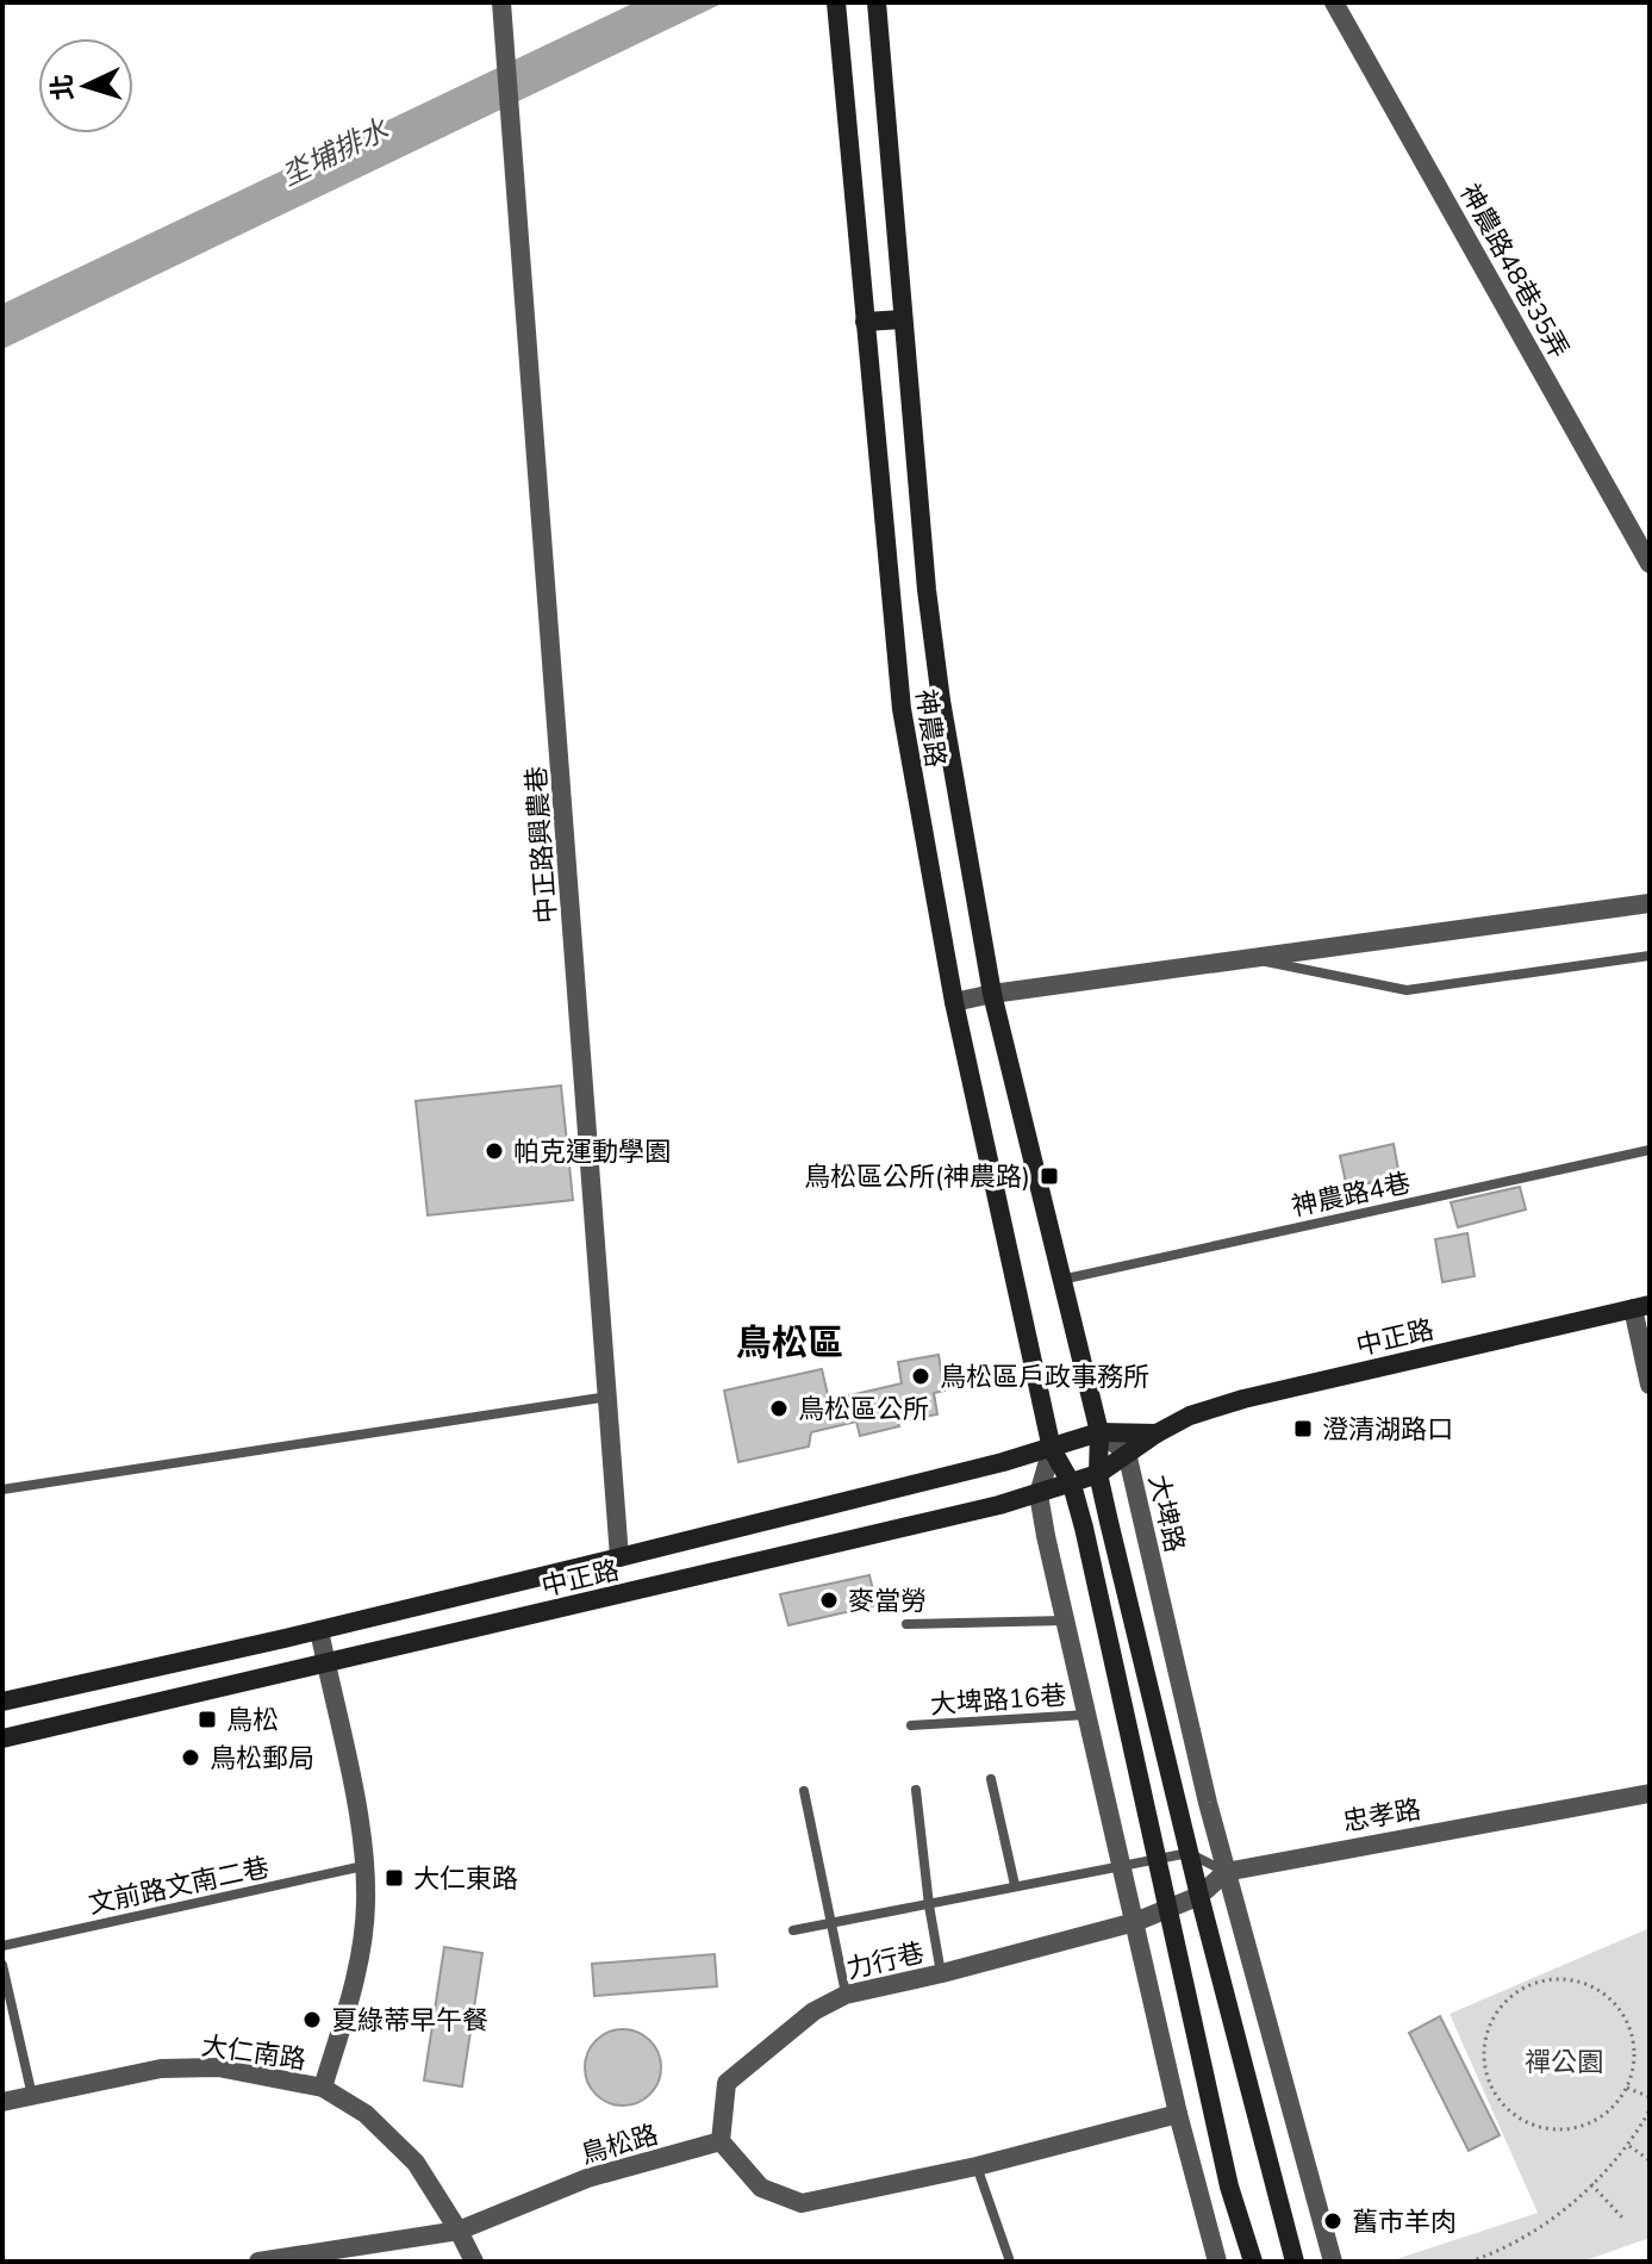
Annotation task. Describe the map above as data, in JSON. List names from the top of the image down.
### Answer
{
  "streets": {
    "main road": ["神農路", "中正路"],
    "street": [
      "神農路48巷35弄",
      "中正路興農巷",
      "大埤路",
      "忠孝路",
      "力行巷",
      "大仁南路",
      "鳥松路"
    ],
    "lane": ["神農路4巷", "大埤路16巷", "文前路文南二巷"]
  },
  "crossings": [
    ["神農路", "神農路4巷"],
    ["神農路", "中正路"],
    ["神農路", "大埤路"],
    ["中正路興農巷", "中正路"],
    ["中正路", "大埤路"],
    ["大埤路", "忠孝路"],
    ["力行巷", "鳥松路"],
    ["大仁南路", "鳥松路"]
  ],
  "districts": ["鳥松區"],
  "water": ["坔埔排水"],
  "parks": ["禪公園"],
  "places": {
    "other": [
      "帕克運動學園",
      "鳥松區戶政事務所",
      "鳥松區公所",
      "麥當勞",
      "鳥松郵局",
      "夏綠蒂早午餐",
      "舊市羊肉"
    ],
    "transit": [
      "鳥松區公所(神農路)",
      "澄清湖路口",
      "鳥松",
      "大仁東路"
    ]
  },
  "north": "left"
}
